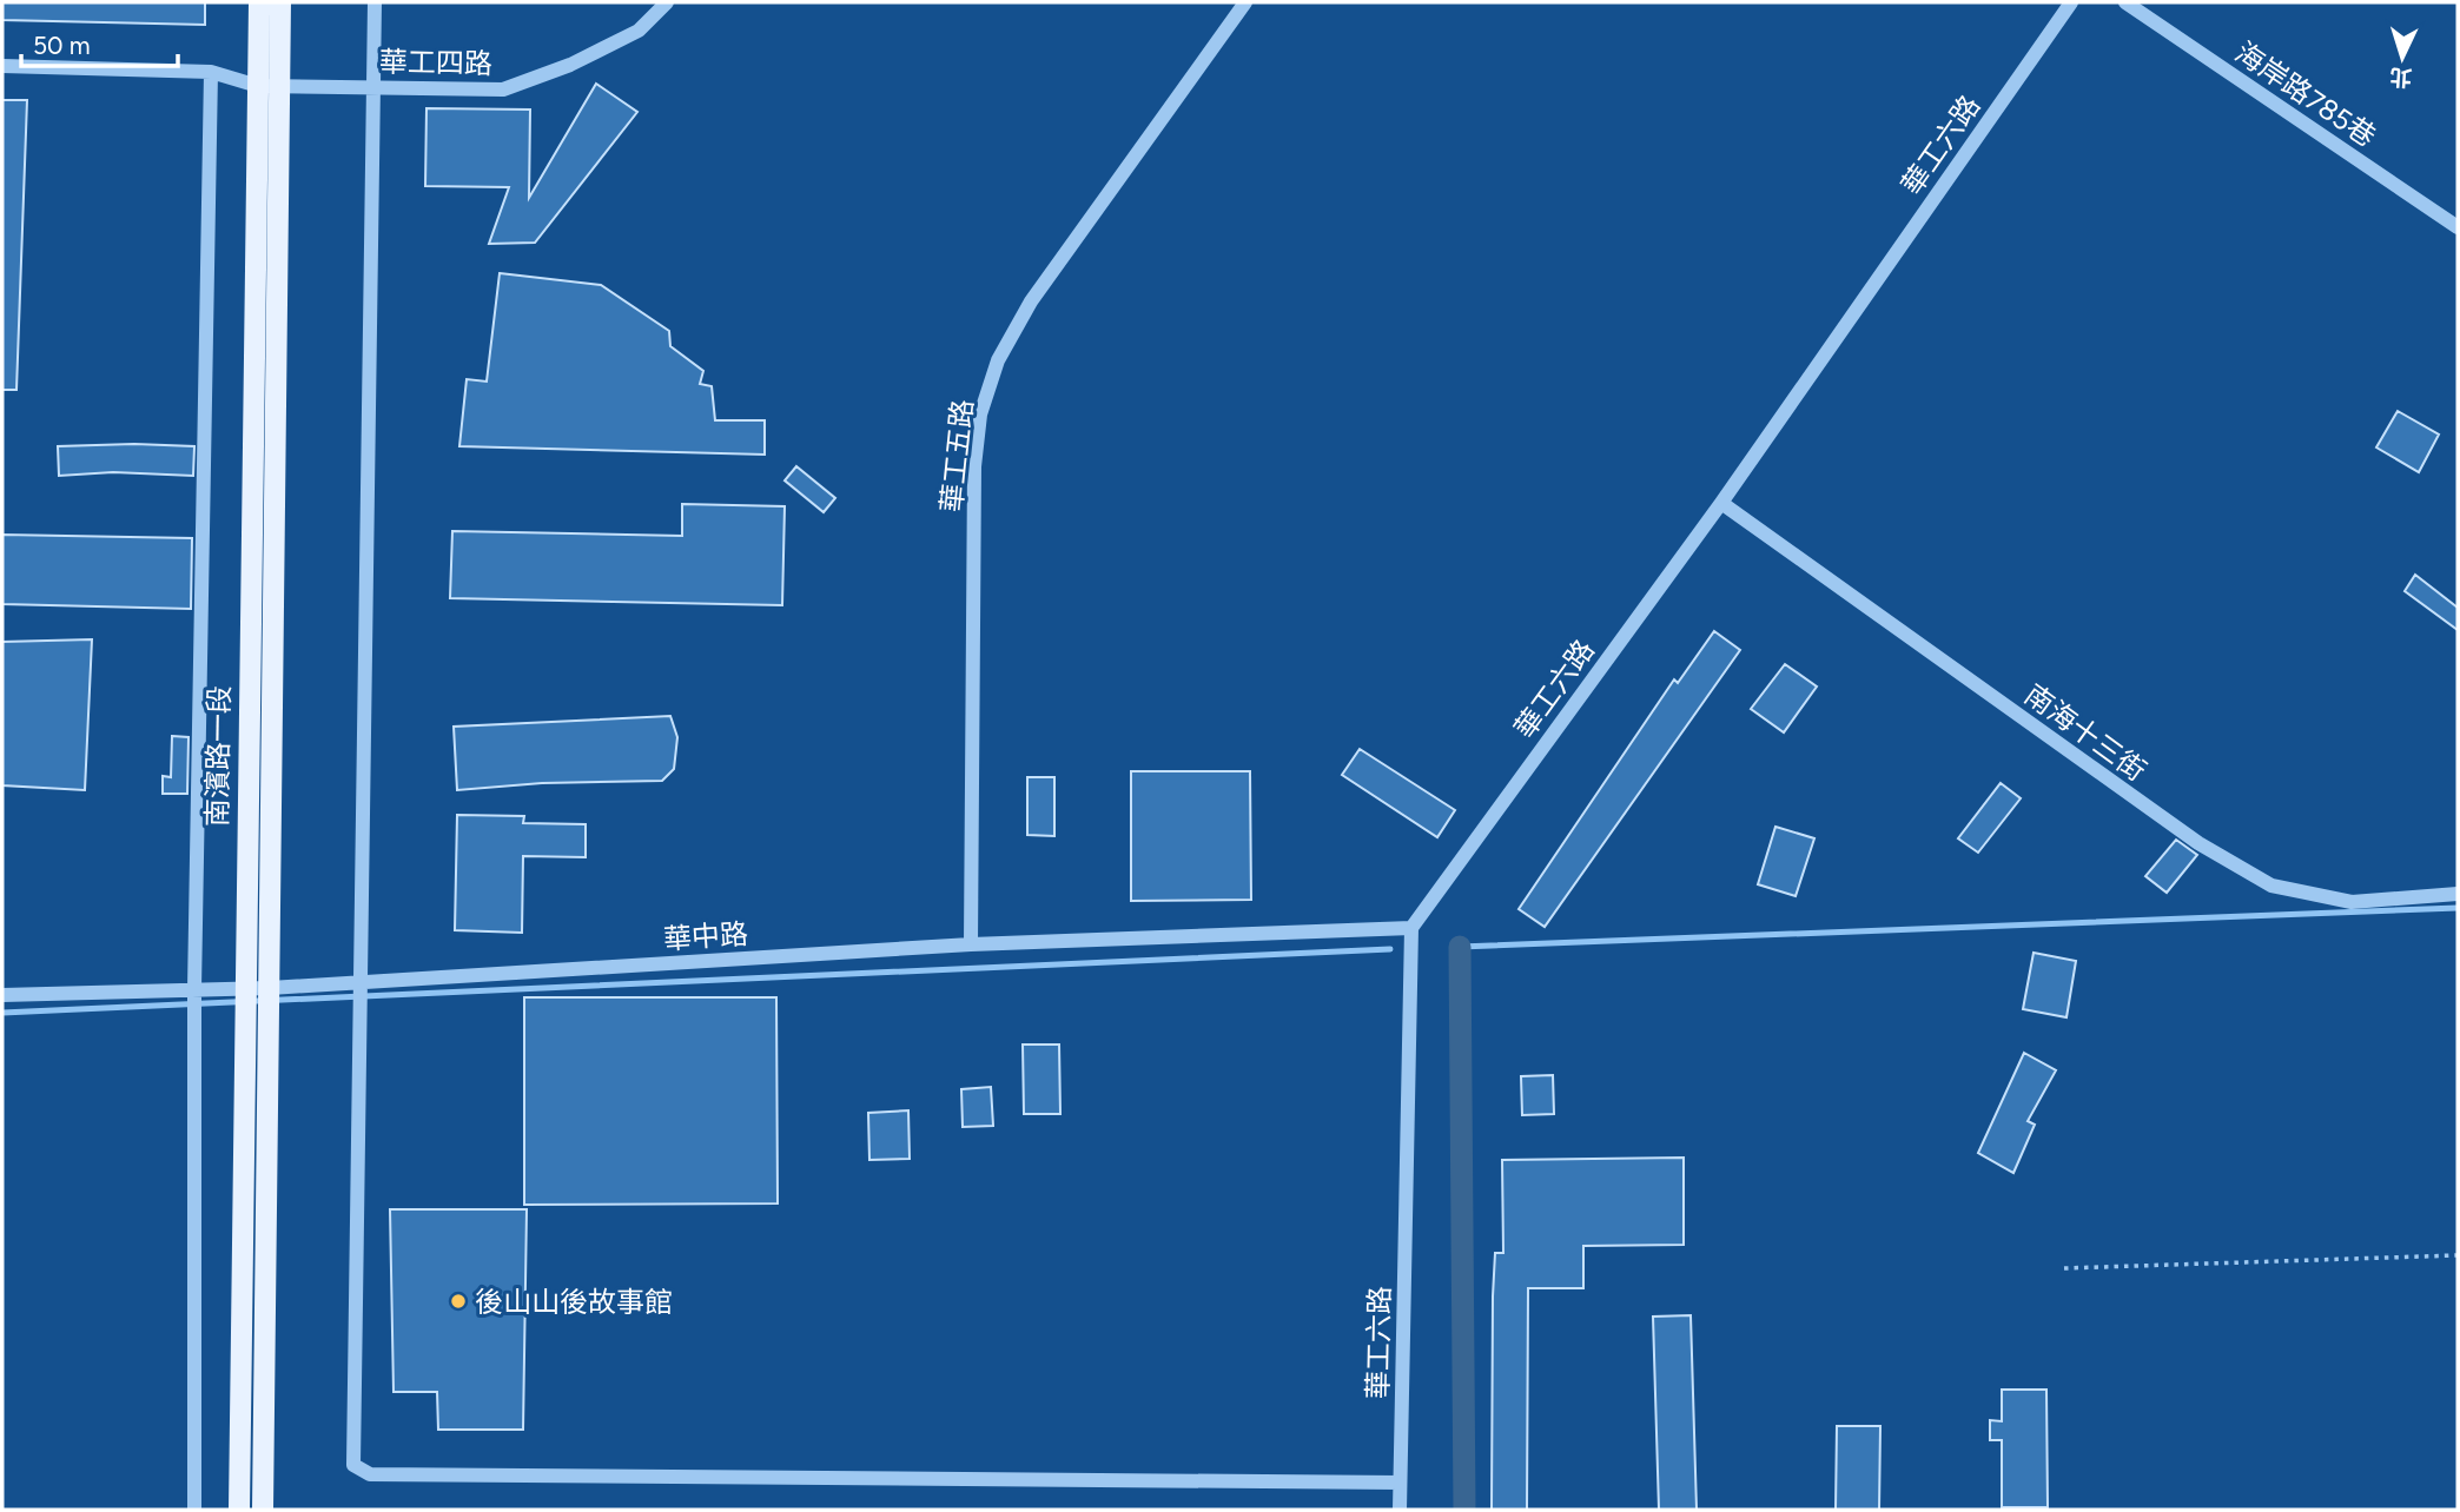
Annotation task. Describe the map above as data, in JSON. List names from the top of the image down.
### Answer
{
  "streets": {
    "main road": ["南濱路一段"],
    "street": [
      "華工四路",
      "海岸路785巷",
      "華工六路",
      "華工五路",
      "南海十三街",
      "華中路"
    ]
  },
  "crossings": [
    ["華工四路", "南濱路一段"],
    ["華工六路", "南海十三街"],
    ["華工六路", "華中路"],
    ["華工五路", "華中路"],
    ["南濱路一段", "華中路"]
  ],
  "places": ["後山山後故事館"],
  "scale_bar": "50 m",
  "north": "bottom"
}
